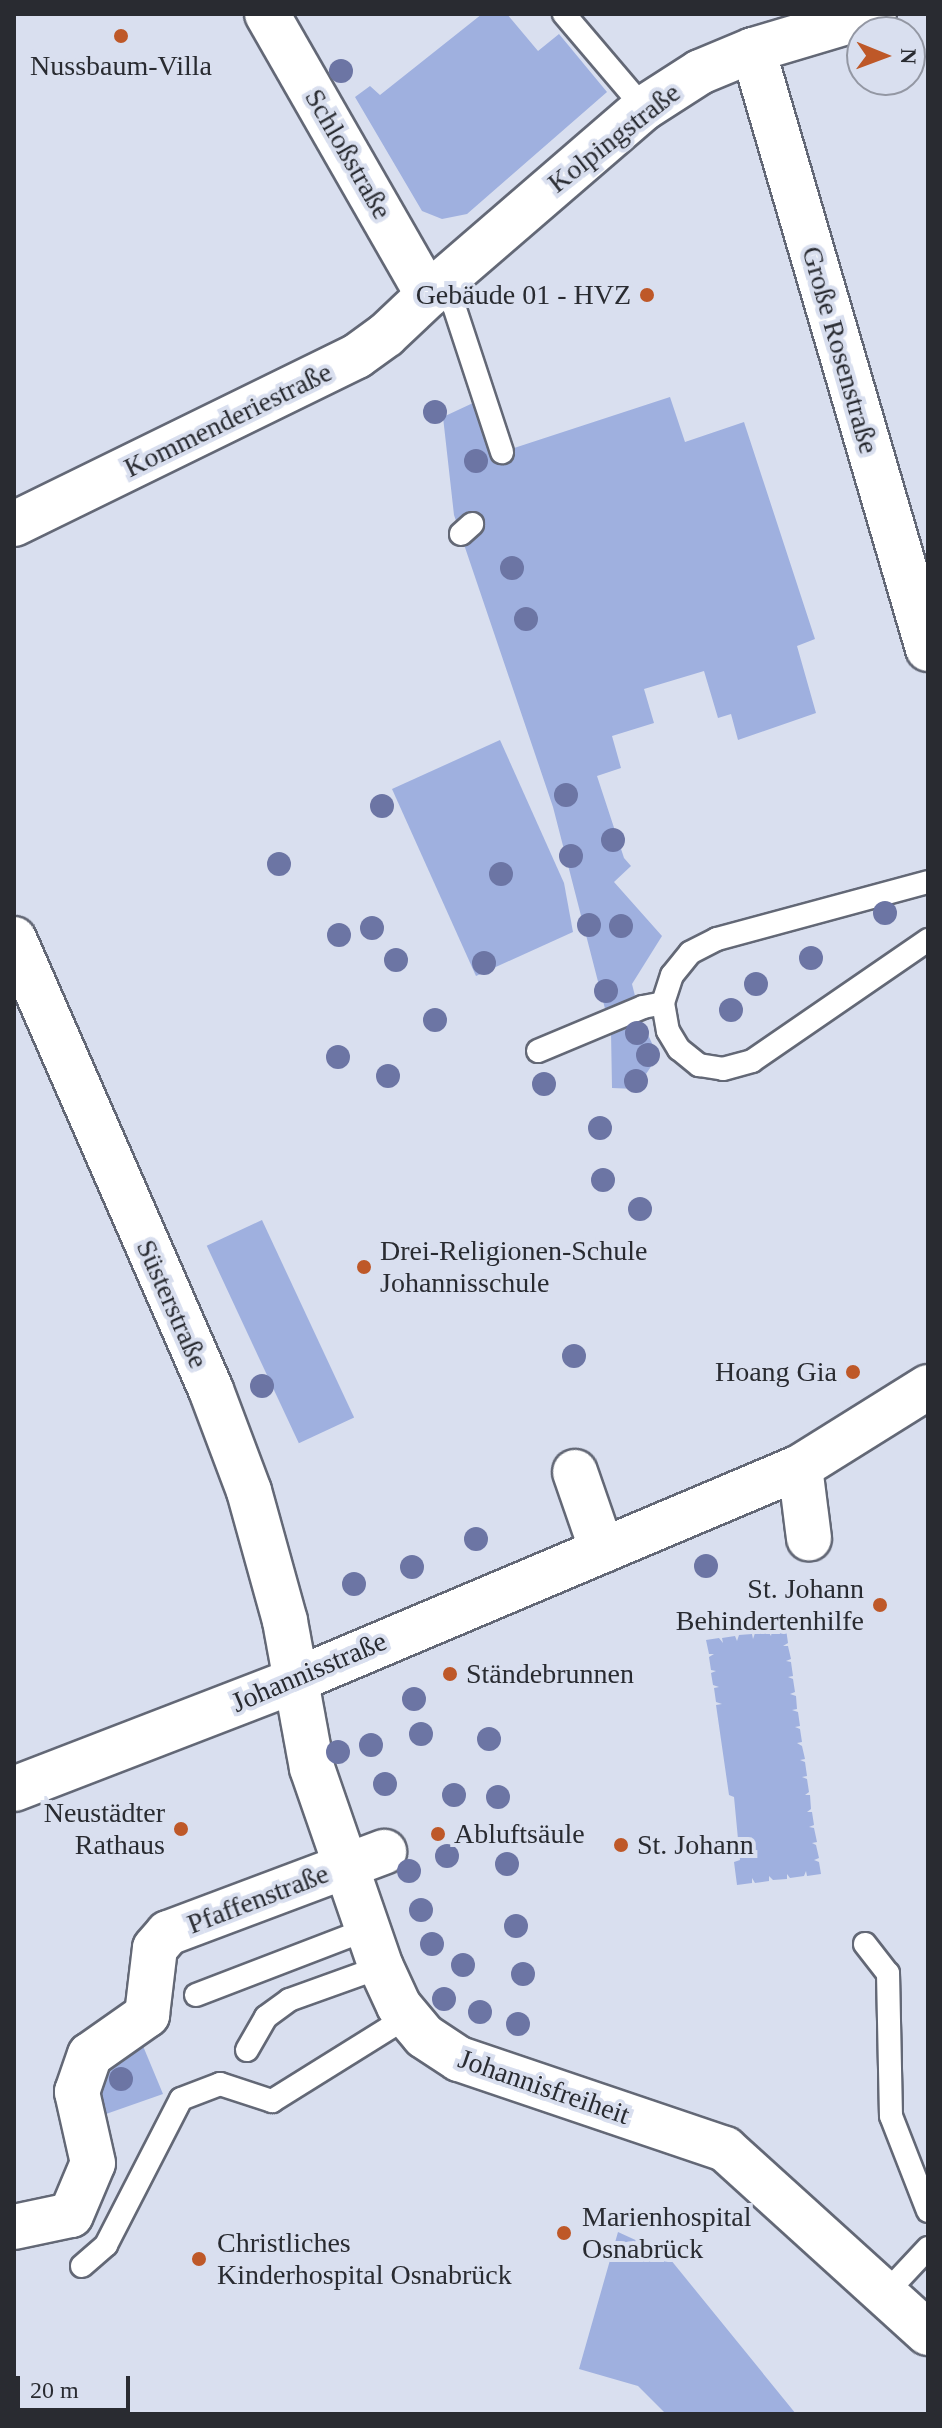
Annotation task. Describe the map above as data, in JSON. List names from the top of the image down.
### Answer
{
  "streets": {
    "street": [
      "Kolpingstraße",
      "Schloßstraße",
      "Große Rosenstraße",
      "Kommenderiestraße",
      "Süsterstraße",
      "Johannisstraße",
      "Pfaffenstraße",
      "Johannisfreiheit"
    ]
  },
  "crossings": [
    ["Kolpingstraße", "Schloßstraße"],
    ["Kolpingstraße", "Große Rosenstraße"],
    ["Kolpingstraße", "Kommenderiestraße"],
    ["Schloßstraße", "Kommenderiestraße"],
    ["Süsterstraße", "Johannisstraße"],
    ["Süsterstraße", "Johannisfreiheit"],
    ["Johannisstraße", "Johannisfreiheit"],
    ["Pfaffenstraße", "Johannisfreiheit"]
  ],
  "places": [
    "Nussbaum-Villa",
    "Gebäude 01 - HVZ",
    "Drei-Religionen-Schule Johannisschule",
    "Hoang Gia",
    "St. Johann Behindertenhilfe",
    "Ständebrunnen",
    "Neustädter Rathaus",
    "Abluftsäule",
    "St. Johann",
    "Marienhospital Osnabrück",
    "Christliches Kinderhospital Osnabrück"
  ],
  "scale_bar": "20 m",
  "north": "right"
}
